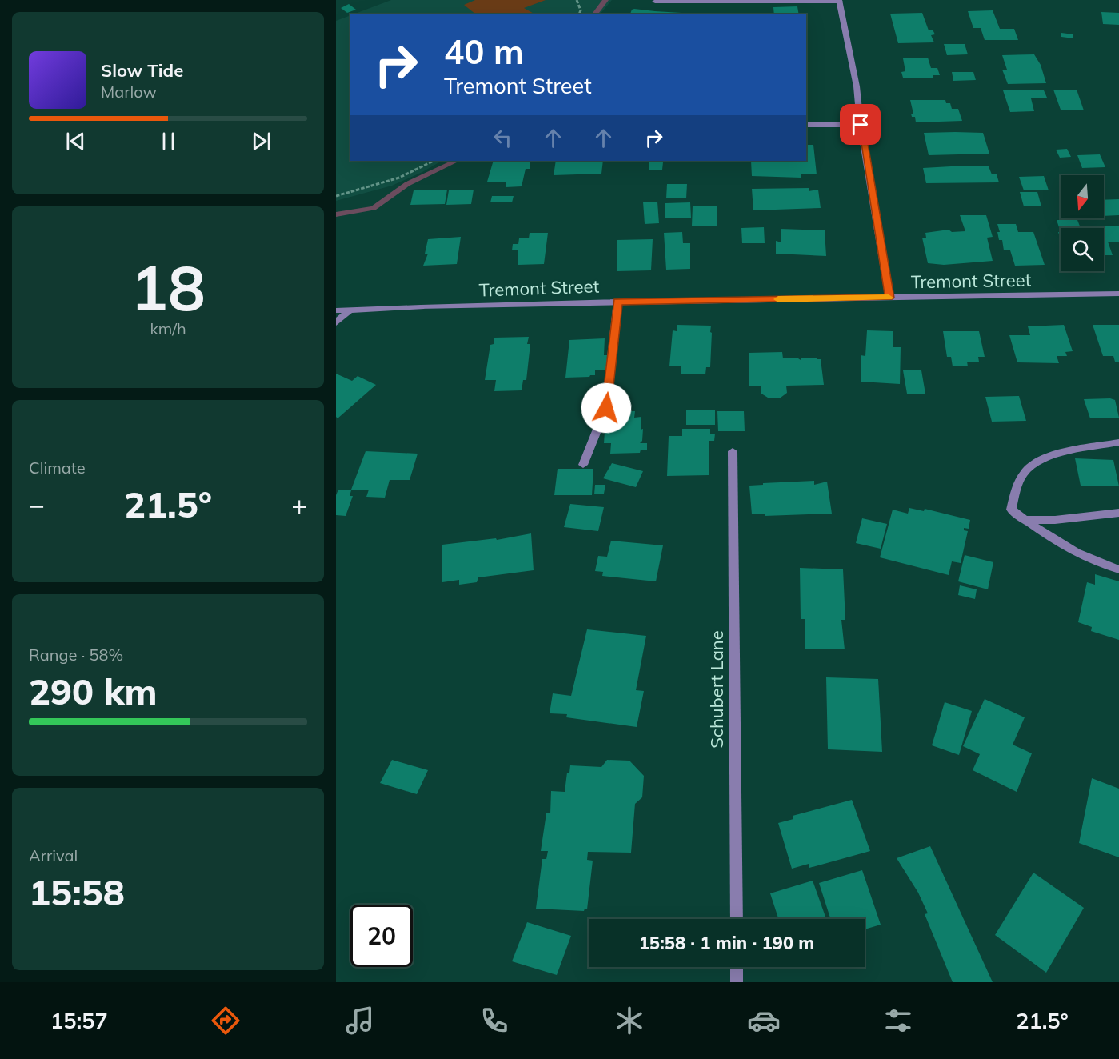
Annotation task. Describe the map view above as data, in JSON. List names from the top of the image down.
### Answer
{
  "streets": {
    "street": ["Tremont Street", "Schubert Lane"]
  },
  "north": "bottom",
  "page": {
    "turn": ["40 m", "Tremont Street"],
    "song": ["Slow Tide", "Marlow"],
    "tile": [
      ["18", "km/h"],
      "Climate",
      ["Range · 58%", "290 km"],
      ["Arrival", "15:58"]
    ],
    "heat": ["−", "21.5°", "+"],
    "limit": "20",
    "trip": "15:58 · 1 min · 190 m",
    "tabs": ["15:57", "21.5°"]
  }
}
